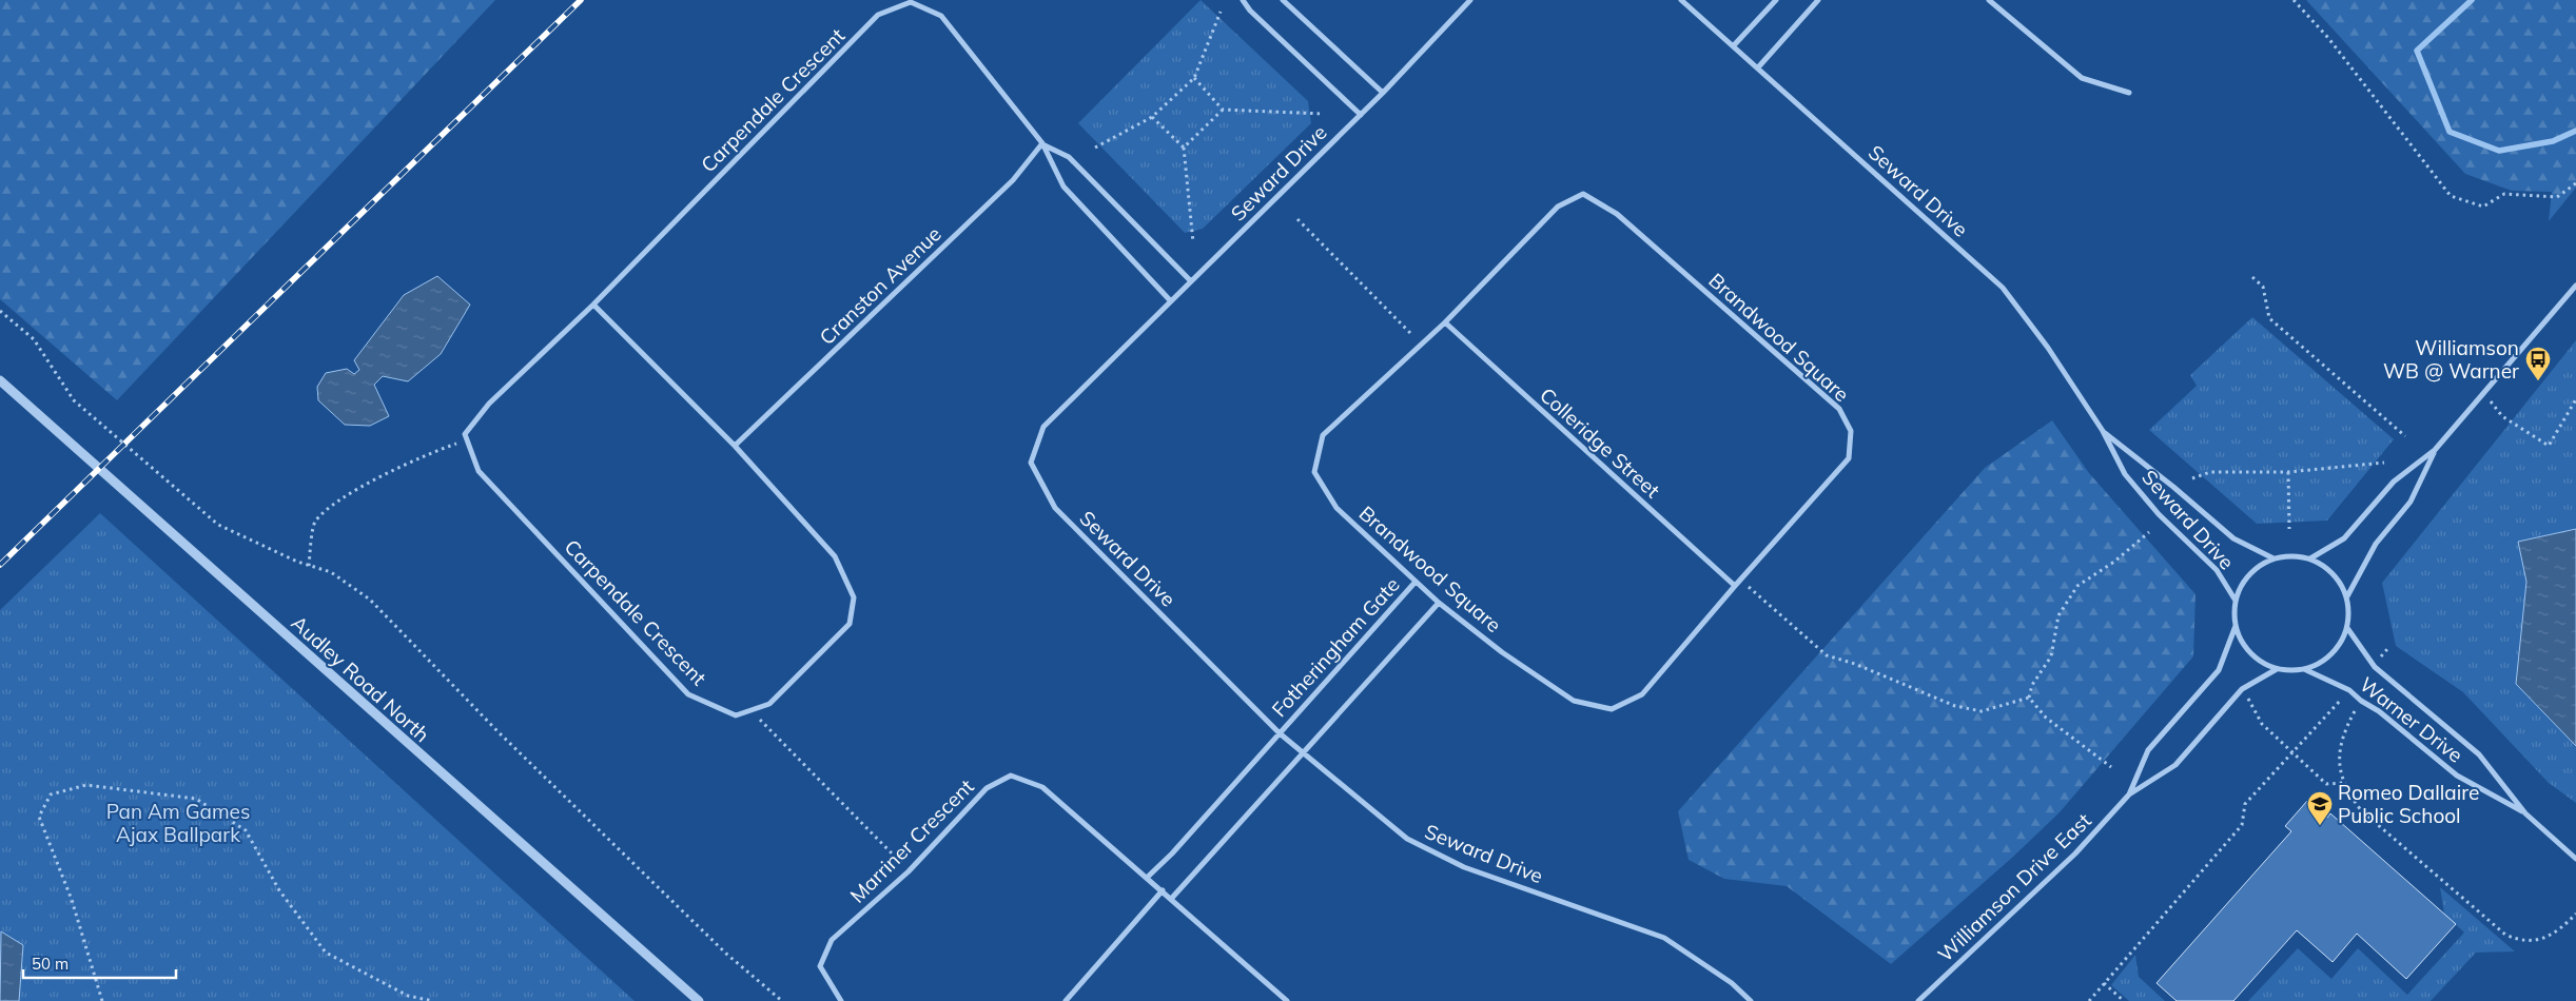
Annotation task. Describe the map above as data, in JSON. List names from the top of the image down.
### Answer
{
  "streets": {
    "street": [
      "Carpendale Crescent",
      "Seward Drive",
      "Cranston Avenue",
      "Brandwood Square",
      "Colleridge Street",
      "Fotheringham Gate",
      "Audley Road North",
      "Warner Drive",
      "Marriner Crescent",
      "Williamson Drive East"
    ]
  },
  "crossings": [
    ["Carpendale Crescent", "Seward Drive"],
    ["Carpendale Crescent", "Cranston Avenue"],
    ["Seward Drive", "Fotheringham Gate"],
    ["Seward Drive", "Warner Drive"],
    ["Seward Drive", "Williamson Drive East"],
    ["Brandwood Square", "Colleridge Street"],
    ["Brandwood Square", "Fotheringham Gate"],
    ["Warner Drive", "Williamson Drive East"]
  ],
  "parks": ["Pan Am Games Ajax Ballpark"],
  "places": {
    "bus stop": ["Williamson WB @ Warner"],
    "school or university": ["Romeo Dallaire Public School"]
  },
  "scale_bar": "50 m"
}
